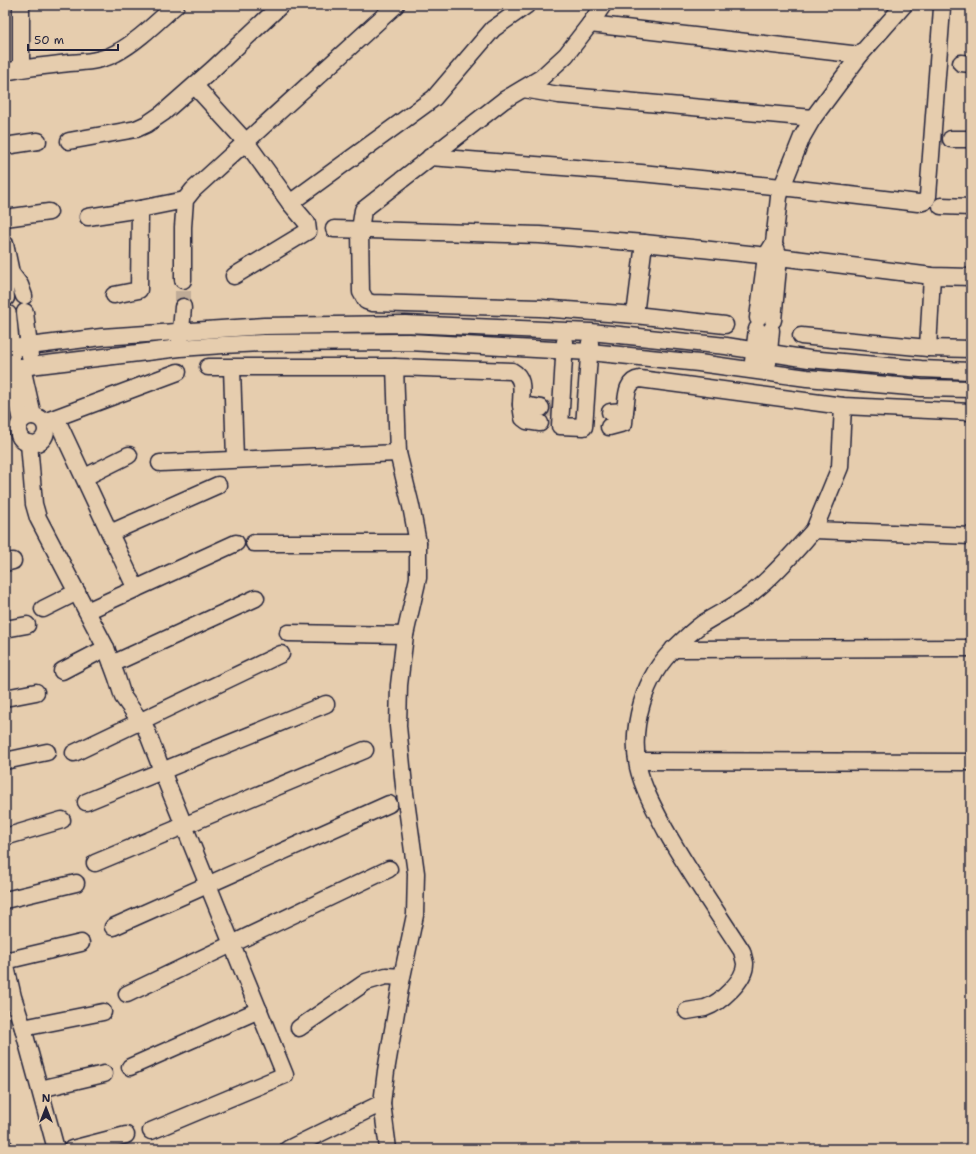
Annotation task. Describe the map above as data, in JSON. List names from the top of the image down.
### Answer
{
  "scale_bar": "50 m",
  "north": "top"
}
